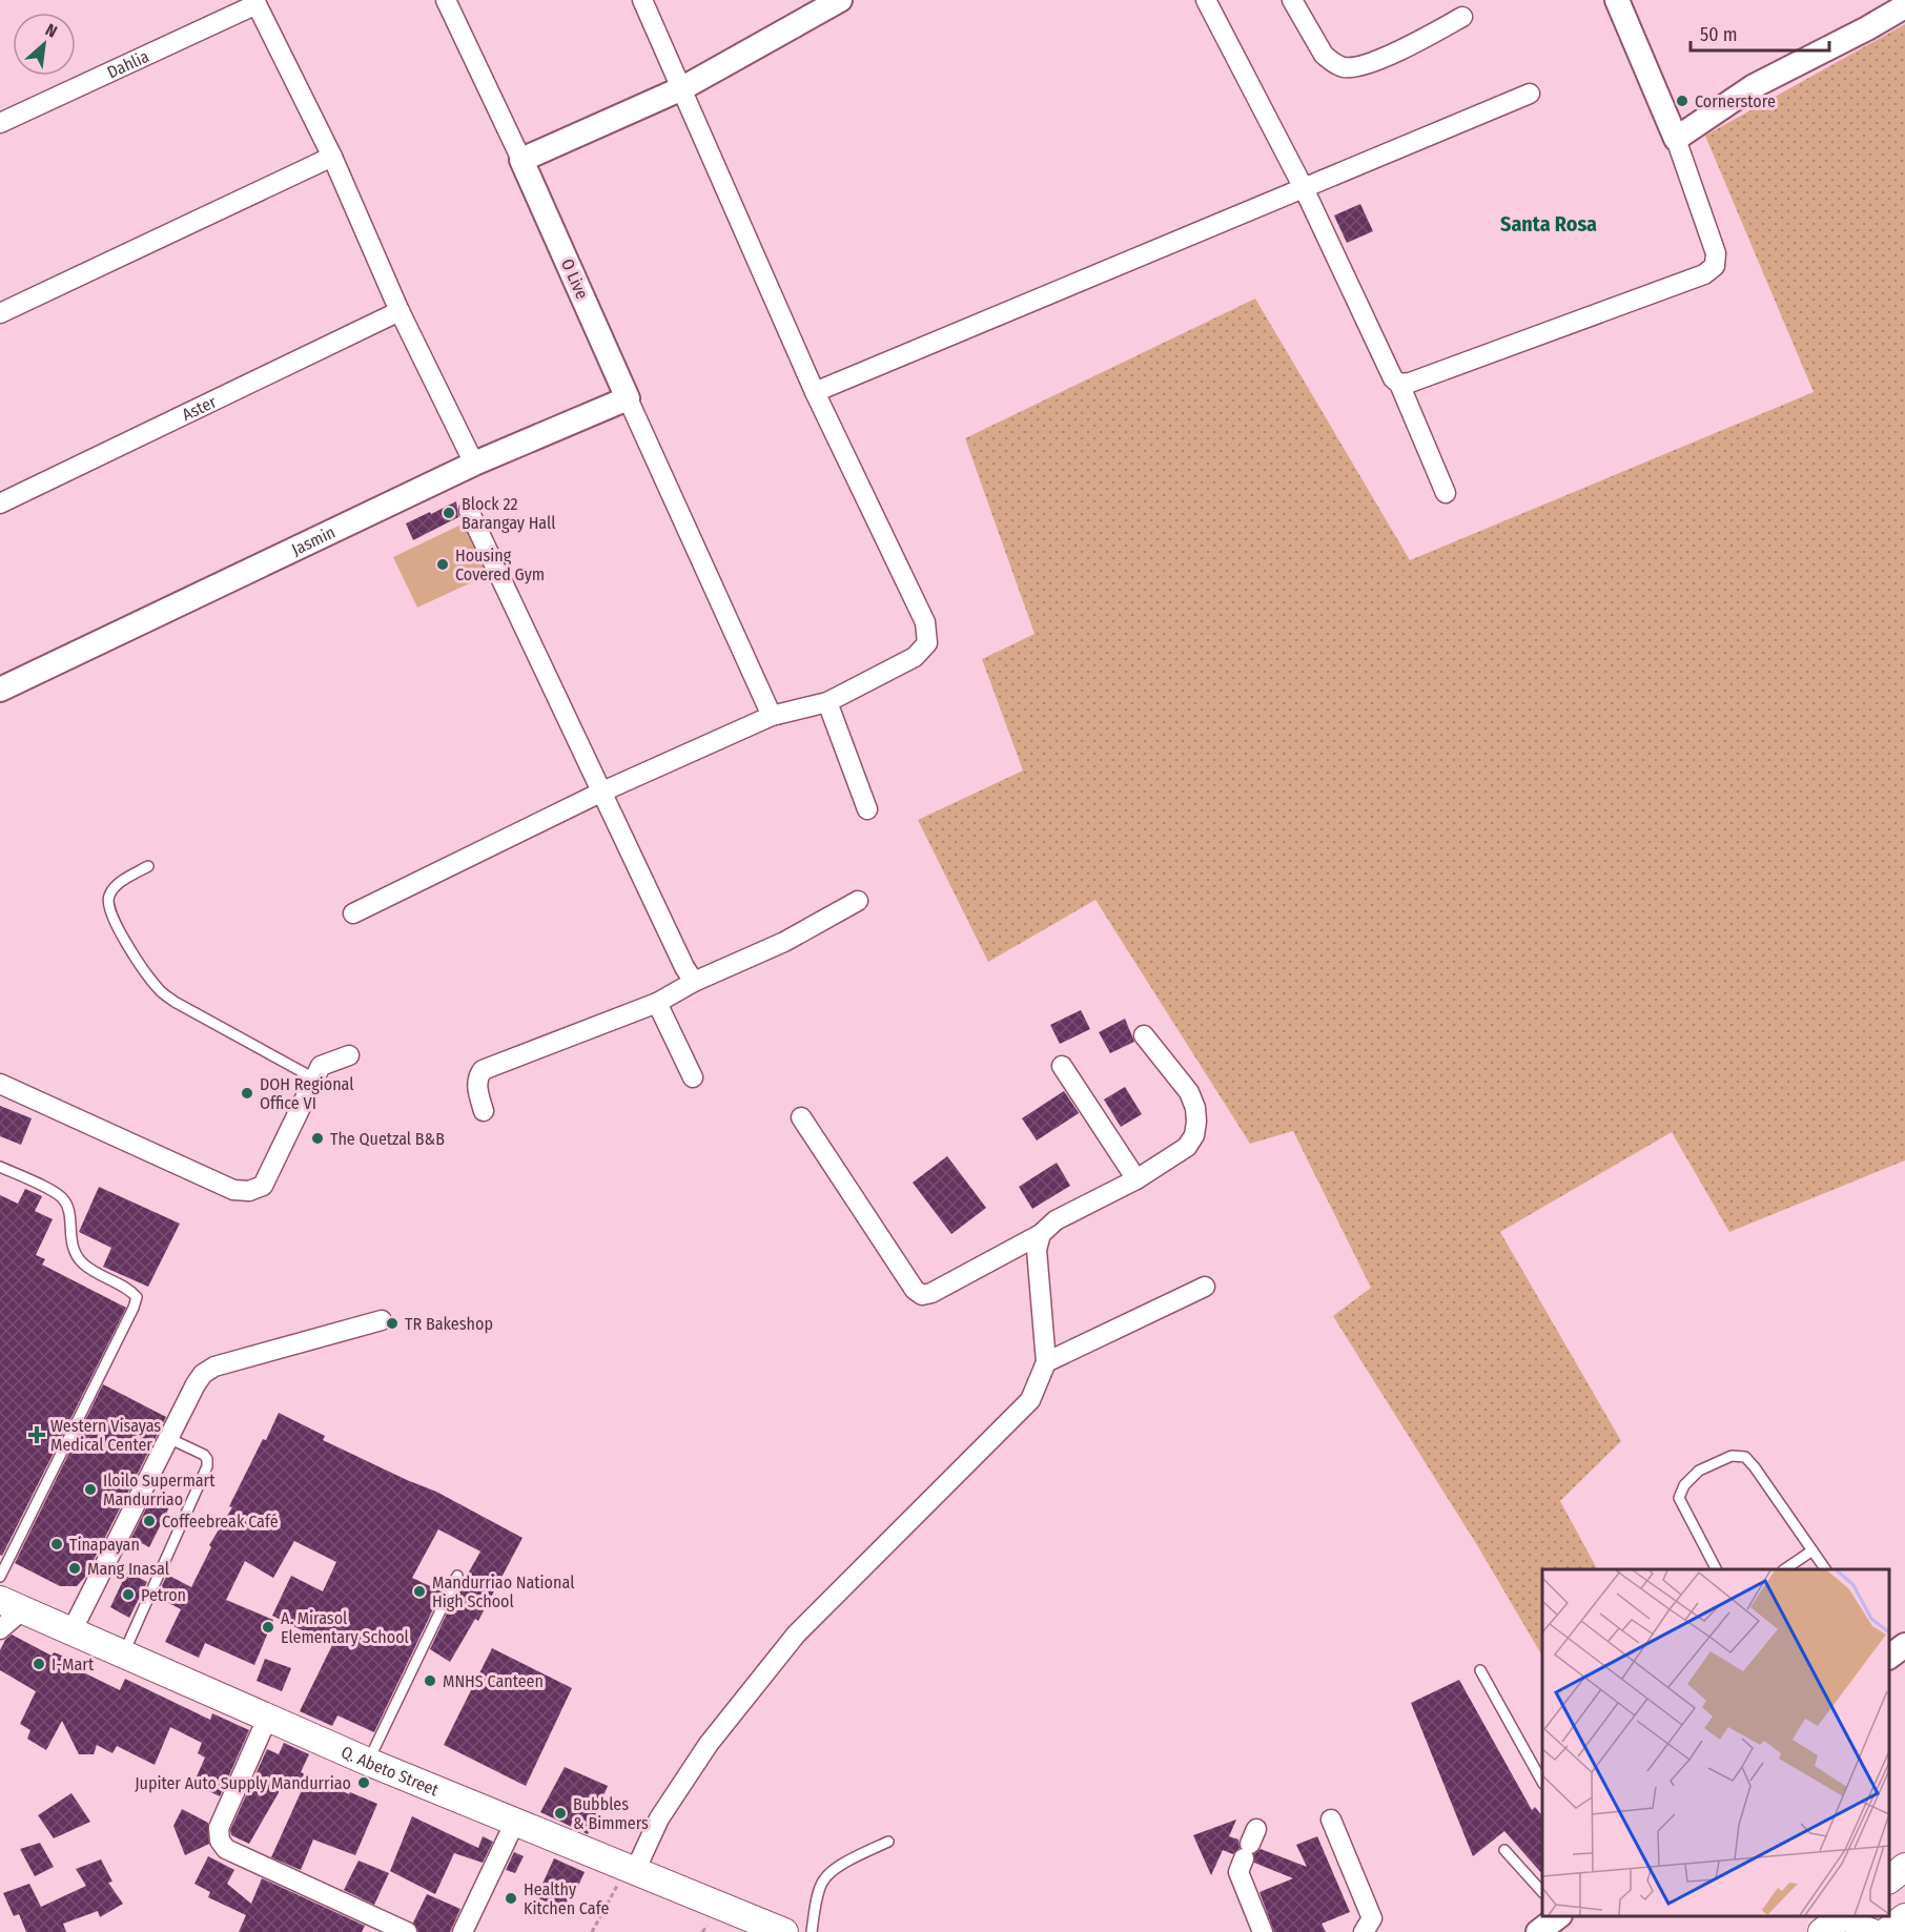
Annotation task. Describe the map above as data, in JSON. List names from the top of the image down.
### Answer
{
  "streets": {
    "main road": ["Q. Abeto Street"],
    "street": [
      "Dahlia",
      "O Live",
      "Aster",
      "Jasmin"
    ]
  },
  "crossings": [
    ["O Live", "Jasmin"]
  ],
  "districts": ["Santa Rosa"],
  "places": {
    "other": [
      "Cornerstore",
      "Block 22 Barangay Hall",
      "Housing Covered Gym",
      "DOH Regional Office VI",
      "The Quetzal B&B",
      "TR Bakeshop",
      "Iloilo Supermart Mandurriao",
      "Coffeebreak Café",
      "Tinapayan",
      "Mang Inasal",
      "Mandurriao National High School",
      "Petron",
      "A. Mirasol Elementary School",
      "I-Mart",
      "MNHS Canteen",
      "Jupiter Auto Supply Mandurriao",
      "Bubbles & Bimmers",
      "Healthy Kitchen Cafe"
    ],
    "health": ["Western Visayas Medical Center"]
  },
  "scale_bar": "50 m",
  "north": "top right"
}
